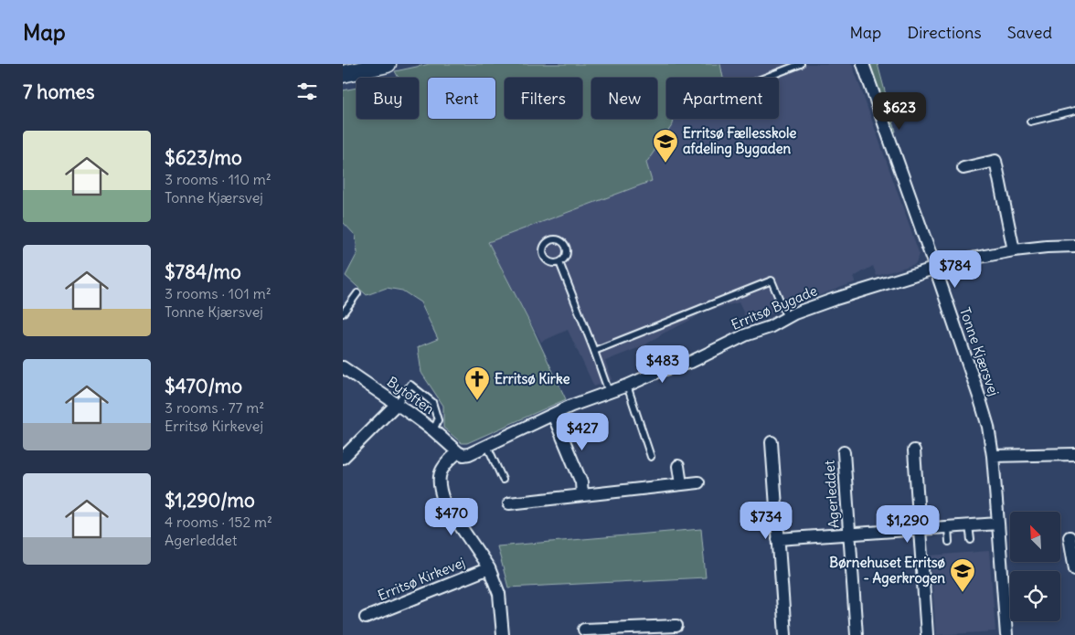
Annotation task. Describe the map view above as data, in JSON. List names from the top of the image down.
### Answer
{
  "streets": {
    "street": [
      "Erritsø Bygade",
      "Tonne Kjærsvej",
      "Bytoften",
      "Agerleddet",
      "Erritsø Kirkevej"
    ]
  },
  "crossings": [
    ["Erritsø Bygade", "Tonne Kjærsvej"],
    ["Erritsø Bygade", "Bytoften"],
    ["Erritsø Bygade", "Erritsø Kirkevej"],
    ["Tonne Kjærsvej", "Agerleddet"],
    ["Bytoften", "Erritsø Kirkevej"]
  ],
  "places": {
    "school or university": ["Erritsø Fællesskole afdeling Bygaden", "Børnehuset Erritsø - Agerkrogen"],
    "church": ["Erritsø Kirke"]
  },
  "north": "top left",
  "page": {
    "header": "Map",
    "nav": ["Map", "Directions", "Saved"],
    "heading": "7 homes",
    "chip": [
      "Buy",
      "Rent",
      "Filters",
      "New",
      "Apartment"
    ],
    "price": [
      "$623",
      "$784",
      "$483",
      "$427",
      "$470",
      "$734",
      "$1,290"
    ],
    "list": [
      {
        "name": "$623/mo",
        "note": "3 rooms · 110 m² · Tonne Kjærsvej"
      },
      {
        "name": "$784/mo",
        "note": "3 rooms · 101 m² · Tonne Kjærsvej"
      },
      {
        "name": "$470/mo",
        "note": "3 rooms · 77 m² · Erritsø Kirkevej"
      },
      {
        "name": "$1,290/mo",
        "note": "4 rooms · 152 m² · Agerleddet"
      }
    ]
  }
}
